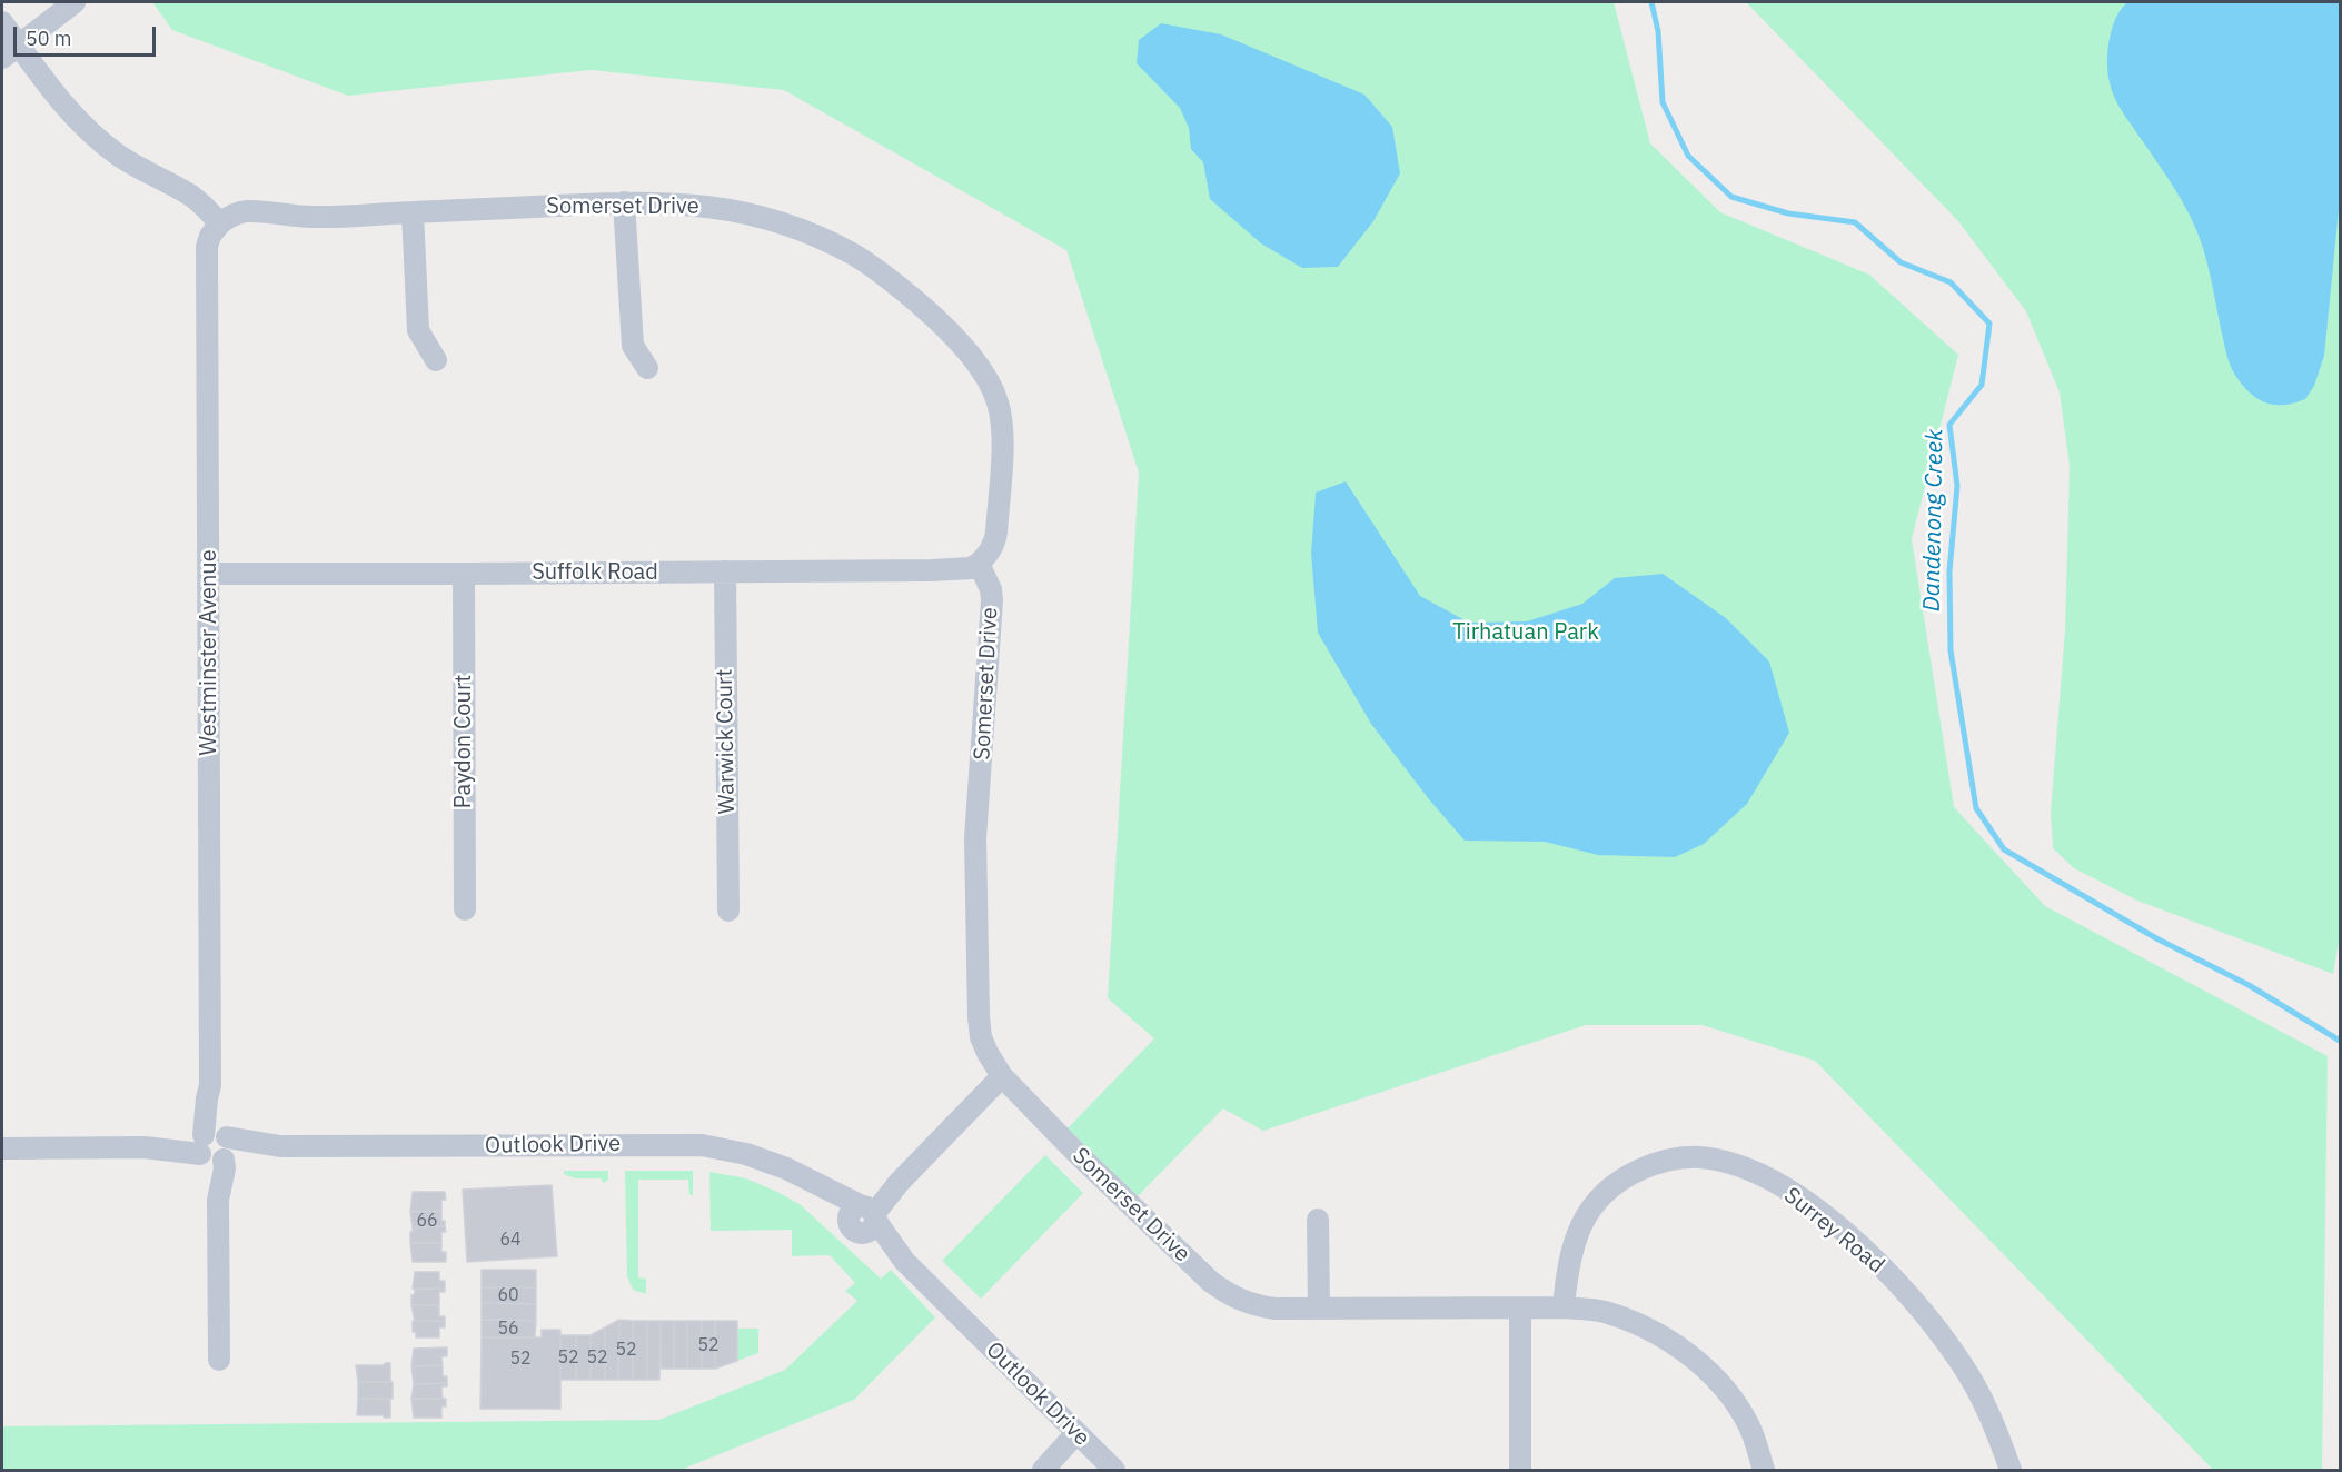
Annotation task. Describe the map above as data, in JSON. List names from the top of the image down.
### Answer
{
  "streets": {
    "street": [
      "Somerset Drive",
      "Suffolk Road",
      "Westminster Avenue",
      "Paydon Court",
      "Warwick Court",
      "Outlook Drive",
      "Surrey Road"
    ]
  },
  "crossings": [
    ["Somerset Drive", "Suffolk Road"],
    ["Somerset Drive", "Westminster Avenue"],
    ["Somerset Drive", "Surrey Road"],
    ["Suffolk Road", "Westminster Avenue"],
    ["Suffolk Road", "Paydon Court"],
    ["Suffolk Road", "Warwick Court"],
    ["Westminster Avenue", "Outlook Drive"]
  ],
  "water": ["Dandenong Creek"],
  "parks": ["Tirhatuan Park"],
  "house_numbers": [
    "66",
    "64",
    "60",
    "56",
    "52",
    "52",
    "52",
    "52",
    "52"
  ],
  "scale_bar": "50 m"
}
